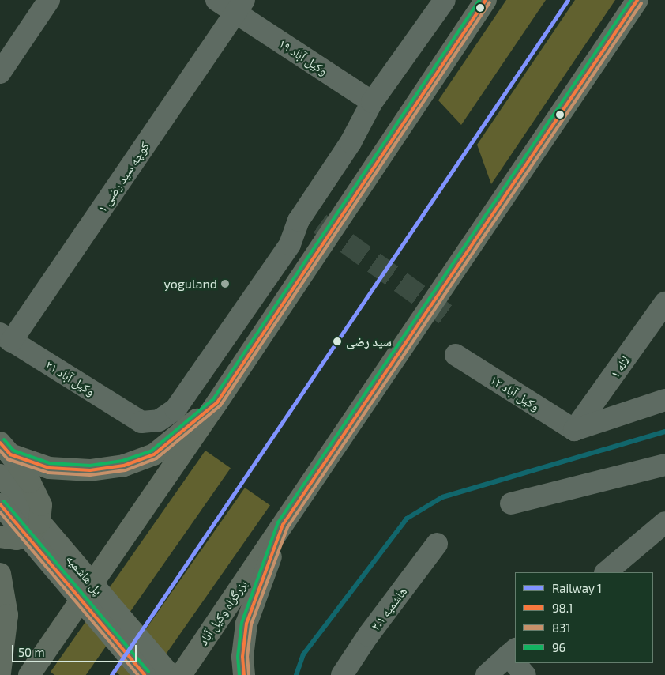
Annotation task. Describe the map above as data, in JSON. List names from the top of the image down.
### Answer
{
  "streets": {
    "highway": ["بزرگراه وکیل آباد"],
    "main road": ["پل هاشمیه"],
    "street": [
      "۱۹ وکیل آباد",
      "کوچه سید رضی ۱",
      "لاله ۱",
      "۲۱ وکیل آباد",
      "۱۲ وکیل آباد",
      "هاشمیه ۲.۱"
    ]
  },
  "crossings": [
    ["۱۹ وکیل آباد", "کوچه سید رضی ۱"],
    ["۱۹ وکیل آباد", "۲۱ وکیل آباد"],
    ["کوچه سید رضی ۱", "۲۱ وکیل آباد"],
    ["لاله ۱", "۱۲ وکیل آباد"]
  ],
  "places": ["yoguland", "سید رضی"],
  "lines": [
    "rail line 1",
    "transit line 98.1",
    "transit line 96",
    "transit line 831"
  ],
  "legend": [
    "Railway 1",
    "98.1",
    "831",
    "96"
  ],
  "scale_bar": "50 m"
}
